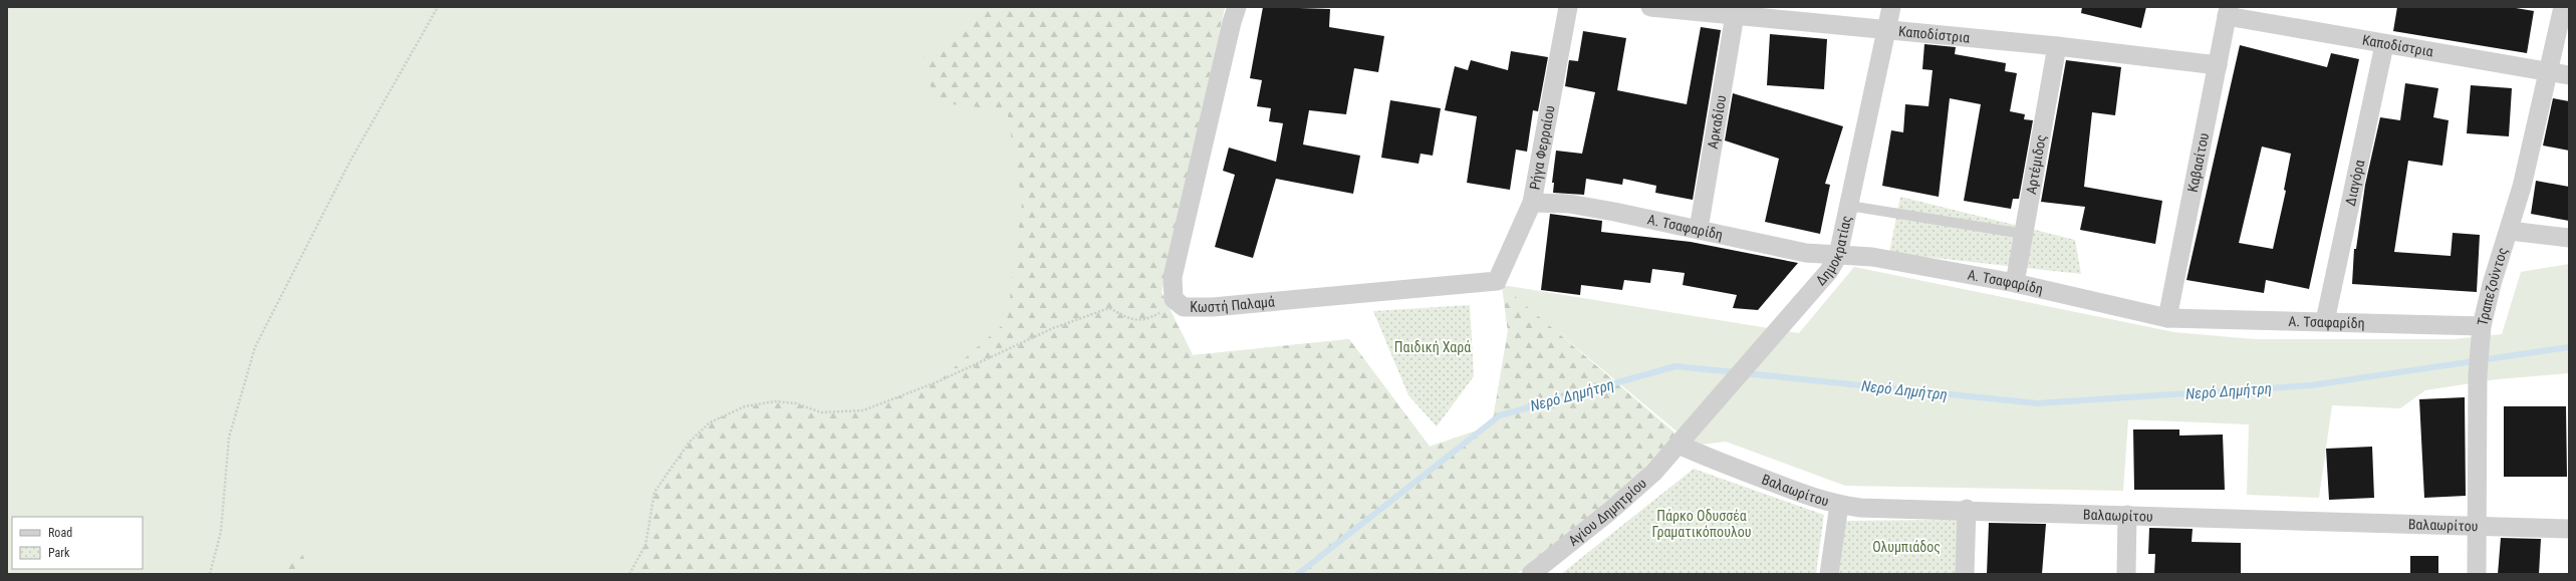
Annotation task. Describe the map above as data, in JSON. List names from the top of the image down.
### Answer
{
  "streets": {
    "street": [
      "Καποδίστρια",
      "Αρκαδίου",
      "Ρήγα Φερραίου",
      "Καβασίτου",
      "Αρτέμιδος",
      "Διαγόρα",
      "Α. Τσαφαρίδη",
      "Δημοκρατίας",
      "Τραπεζούντος",
      "Κωστή Παλαμά",
      "Βαλαωρίτου",
      "Αγίου Δημητρίου"
    ]
  },
  "crossings": [
    ["Καποδίστρια", "Αρκαδίου"],
    ["Καποδίστρια", "Καβασίτου"],
    ["Καποδίστρια", "Αρτέμιδος"],
    ["Καποδίστρια", "Διαγόρα"],
    ["Καποδίστρια", "Δημοκρατίας"],
    ["Καποδίστρια", "Τραπεζούντος"],
    ["Αρκαδίου", "Α. Τσαφαρίδη"],
    ["Ρήγα Φερραίου", "Α. Τσαφαρίδη"],
    ["Ρήγα Φερραίου", "Κωστή Παλαμά"],
    ["Καβασίτου", "Α. Τσαφαρίδη"],
    ["Αρτέμιδος", "Α. Τσαφαρίδη"],
    ["Διαγόρα", "Α. Τσαφαρίδη"],
    ["Α. Τσαφαρίδη", "Δημοκρατίας"],
    ["Α. Τσαφαρίδη", "Τραπεζούντος"],
    ["Δημοκρατίας", "Βαλαωρίτου"],
    ["Δημοκρατίας", "Αγίου Δημητρίου"],
    ["Τραπεζούντος", "Βαλαωρίτου"],
    ["Βαλαωρίτου", "Αγίου Δημητρίου"]
  ],
  "water": ["Νερό Δημήτρη"],
  "parks": ["Παιδική Χαρά", "Πάρκο Οδυσσέα Γραματικόπουλου", "Ολυμπιάδος"],
  "legend": ["Road", "Park"]
}
